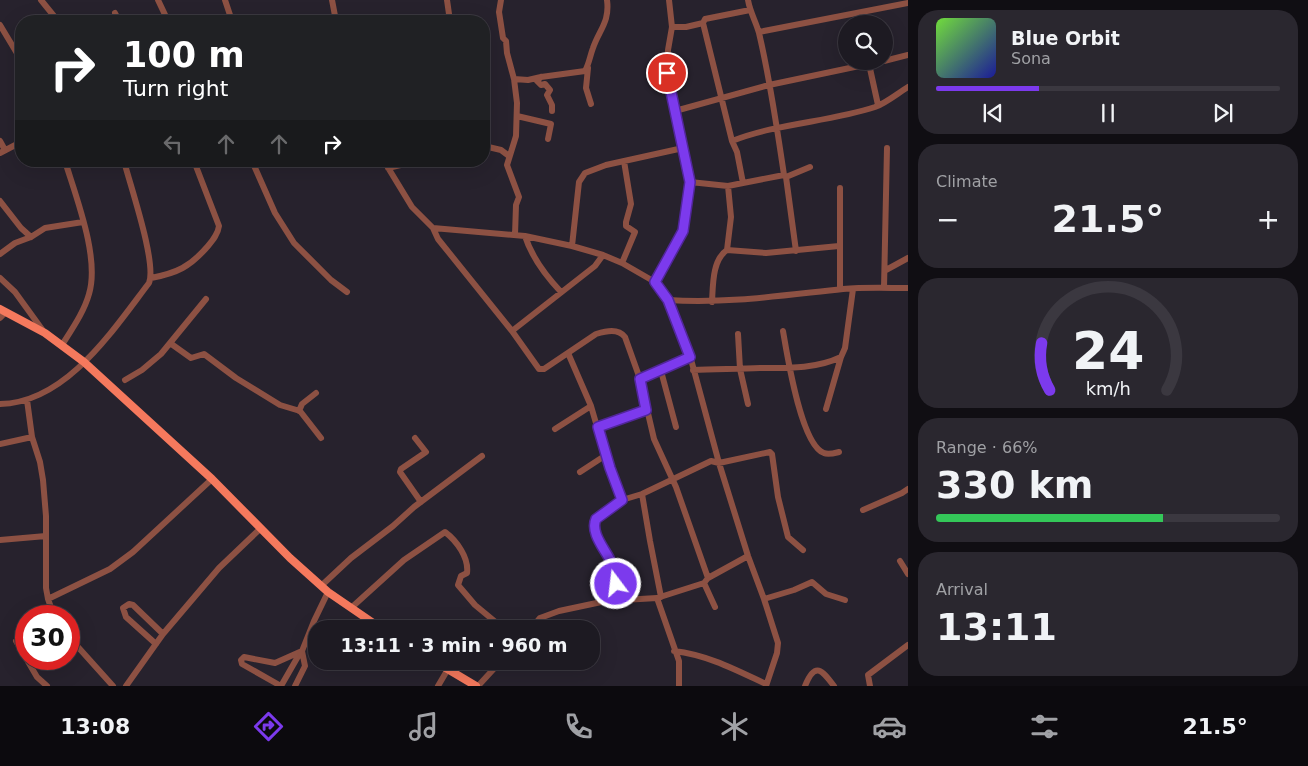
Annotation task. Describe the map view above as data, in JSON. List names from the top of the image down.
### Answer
{
  "page": {
    "turn": ["100 m", "Turn right"],
    "song": ["Blue Orbit", "Sona"],
    "tile": [
      "Climate",
      ["Range · 66%", "330 km"],
      ["Arrival", "13:11"]
    ],
    "heat": ["−", "21.5°", "+"],
    "limit": "30",
    "trip": "13:11 · 3 min · 960 m",
    "tabs": ["13:08", "21.5°"],
    "gauge": ["24", "km/h"]
  }
}
